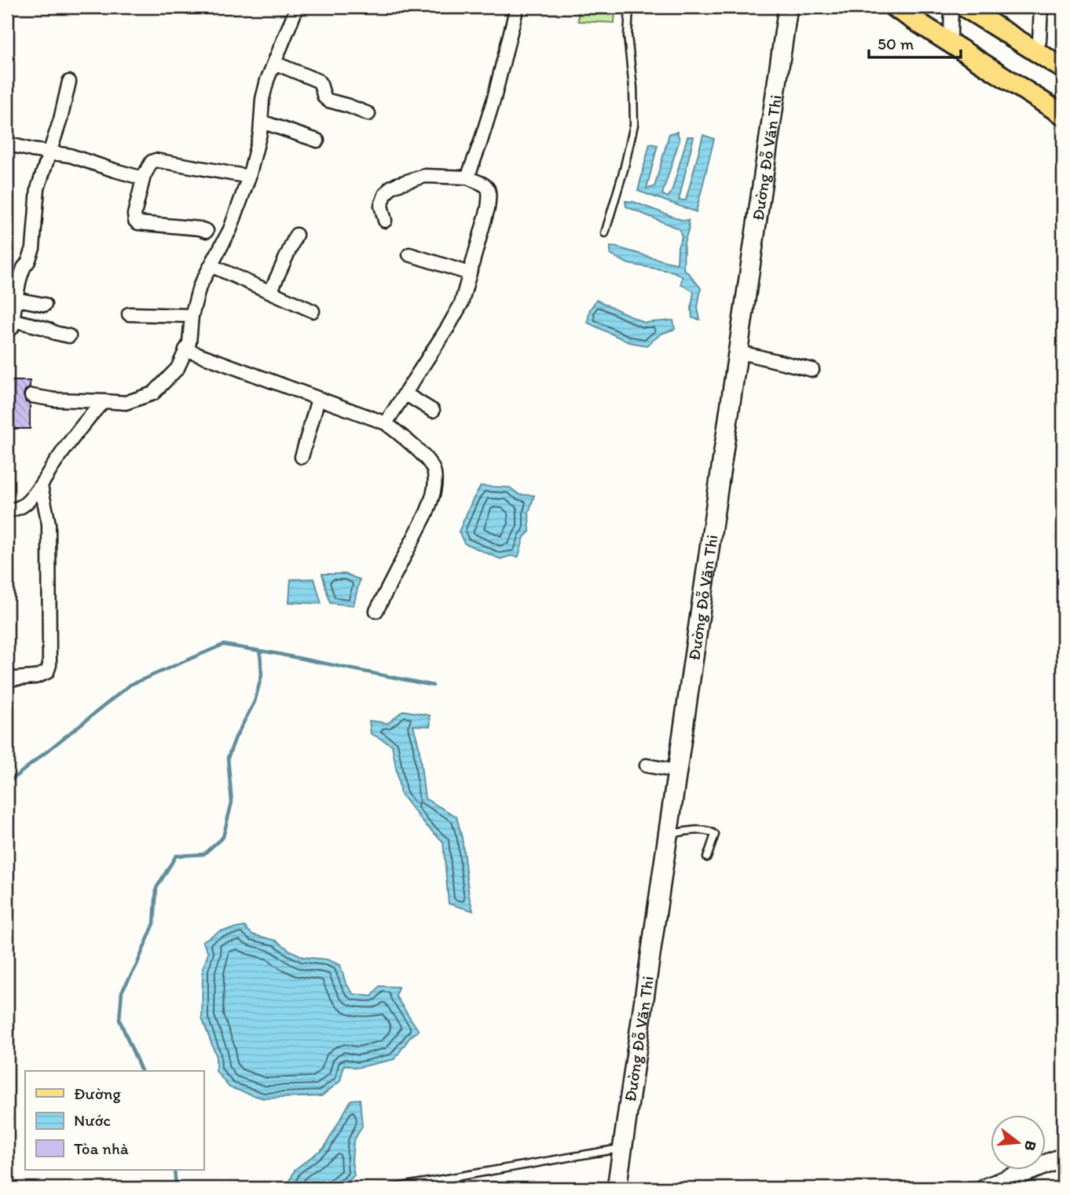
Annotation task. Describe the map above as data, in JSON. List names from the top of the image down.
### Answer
{
  "streets": {
    "street": ["Đường Đỗ Văn Thi"]
  },
  "legend": ["Đường", "Nước", "Tòa nhà"],
  "scale_bar": "50 m",
  "north": "right"
}
